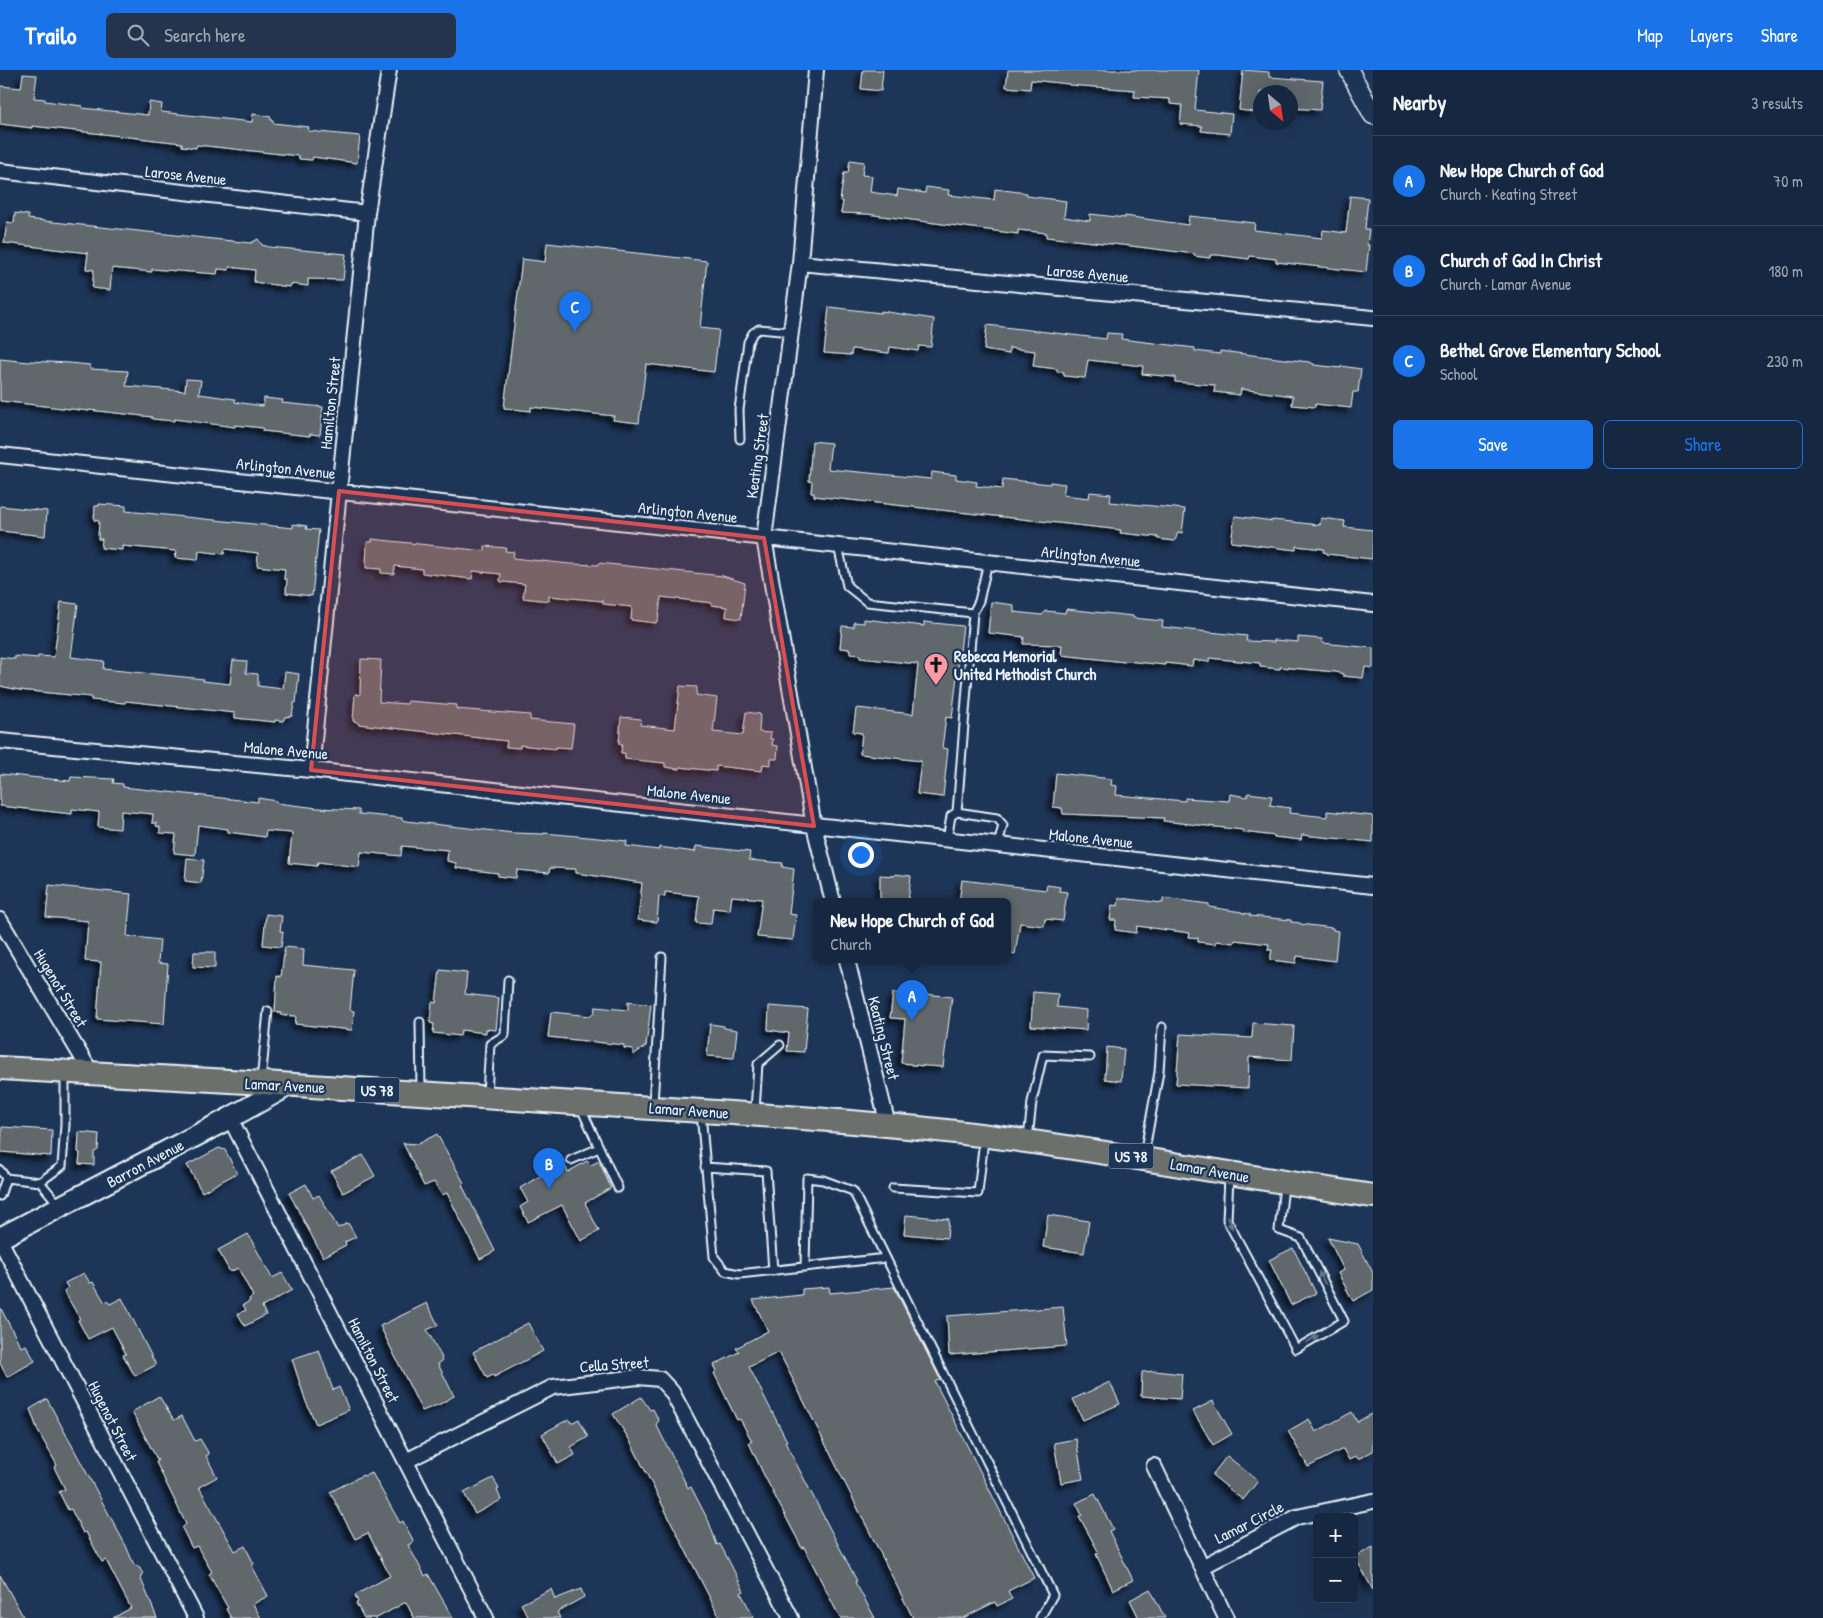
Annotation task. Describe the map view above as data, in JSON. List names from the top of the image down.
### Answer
{
  "streets": {
    "main road": ["Lamar Avenue", "US 78", "Barron Avenue"],
    "street": [
      "Larose Avenue",
      "Hamilton Street",
      "Keating Street",
      "Arlington Avenue",
      "Malone Avenue",
      "Hugenot Street",
      "Cella Street",
      "Lamar Circle"
    ]
  },
  "crossings": [
    ["Larose Avenue", "Hamilton Street"],
    ["Larose Avenue", "Keating Street"],
    ["Hamilton Street", "Arlington Avenue"],
    ["Hamilton Street", "Malone Avenue"],
    ["Hamilton Street", "Barron Avenue"],
    ["Hamilton Street", "Cella Street"],
    ["Keating Street", "Arlington Avenue"],
    ["Keating Street", "Malone Avenue"],
    ["Keating Street", "Lamar Avenue"],
    ["Hugenot Street", "Lamar Avenue"],
    ["Hugenot Street", "Barron Avenue"],
    ["Lamar Avenue", "Barron Avenue"]
  ],
  "places": {
    "church": ["Rebecca Memorial United Methodist Church"]
  },
  "north": "bottom right",
  "page": {
    "header": "Trailo",
    "search": "Search here",
    "nav": ["Map", "Layers", "Share"],
    "heading": ["Nearby", "3 results"],
    "list": [
      {
        "mark": "A",
        "name": "New Hope Church of God",
        "note": "Church · Keating Street",
        "value": "70 m"
      },
      {
        "mark": "B",
        "name": "Church of God In Christ",
        "note": "Church · Lamar Avenue",
        "value": "180 m"
      },
      {
        "mark": "C",
        "name": "Bethel Grove Elementary School",
        "note": "School",
        "value": "230 m"
      }
    ],
    "pins": ["C", "A", "B"],
    "buttons": ["Save", "Share"],
    "popup": ["New Hope Church of God", "Church"],
    "map_buttons": ["+", "−"]
  }
}
